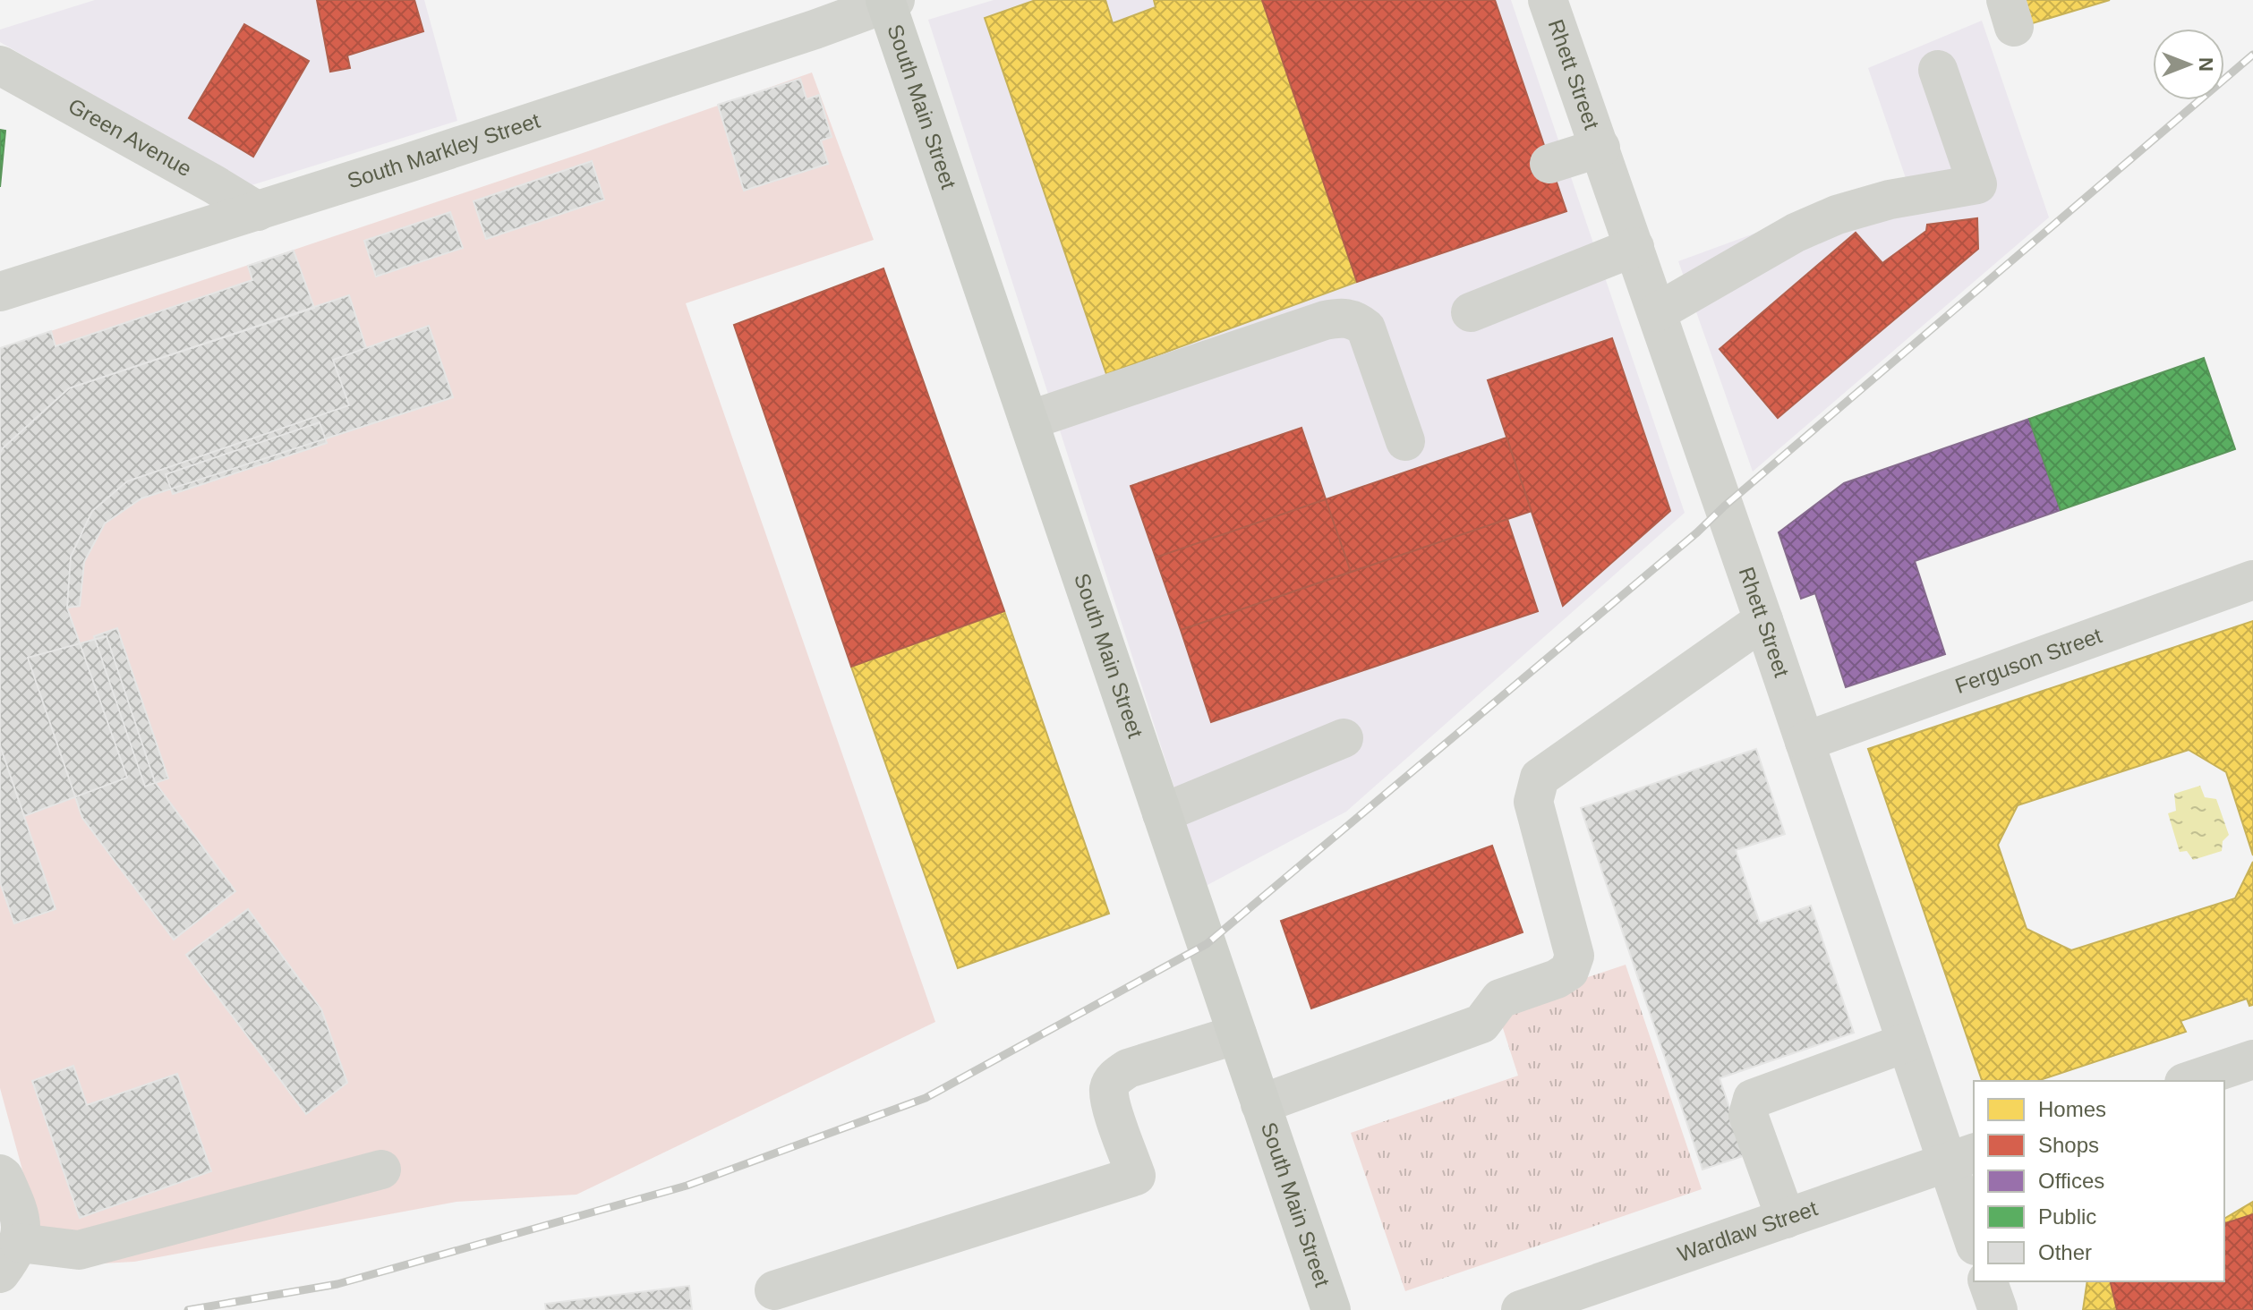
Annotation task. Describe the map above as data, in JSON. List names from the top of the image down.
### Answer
{
  "streets": {
    "main road": ["South Main Street"],
    "street": [
      "Rhett Street",
      "Green Avenue",
      "South Markley Street",
      "Ferguson Street",
      "Wardlaw Street"
    ]
  },
  "crossings": [
    ["Rhett Street", "Ferguson Street"],
    ["Rhett Street", "Wardlaw Street"],
    ["South Main Street", "South Markley Street"],
    ["Green Avenue", "South Markley Street"]
  ],
  "legend": [
    "Homes",
    "Shops",
    "Offices",
    "Public",
    "Other"
  ],
  "north": "right"
}
